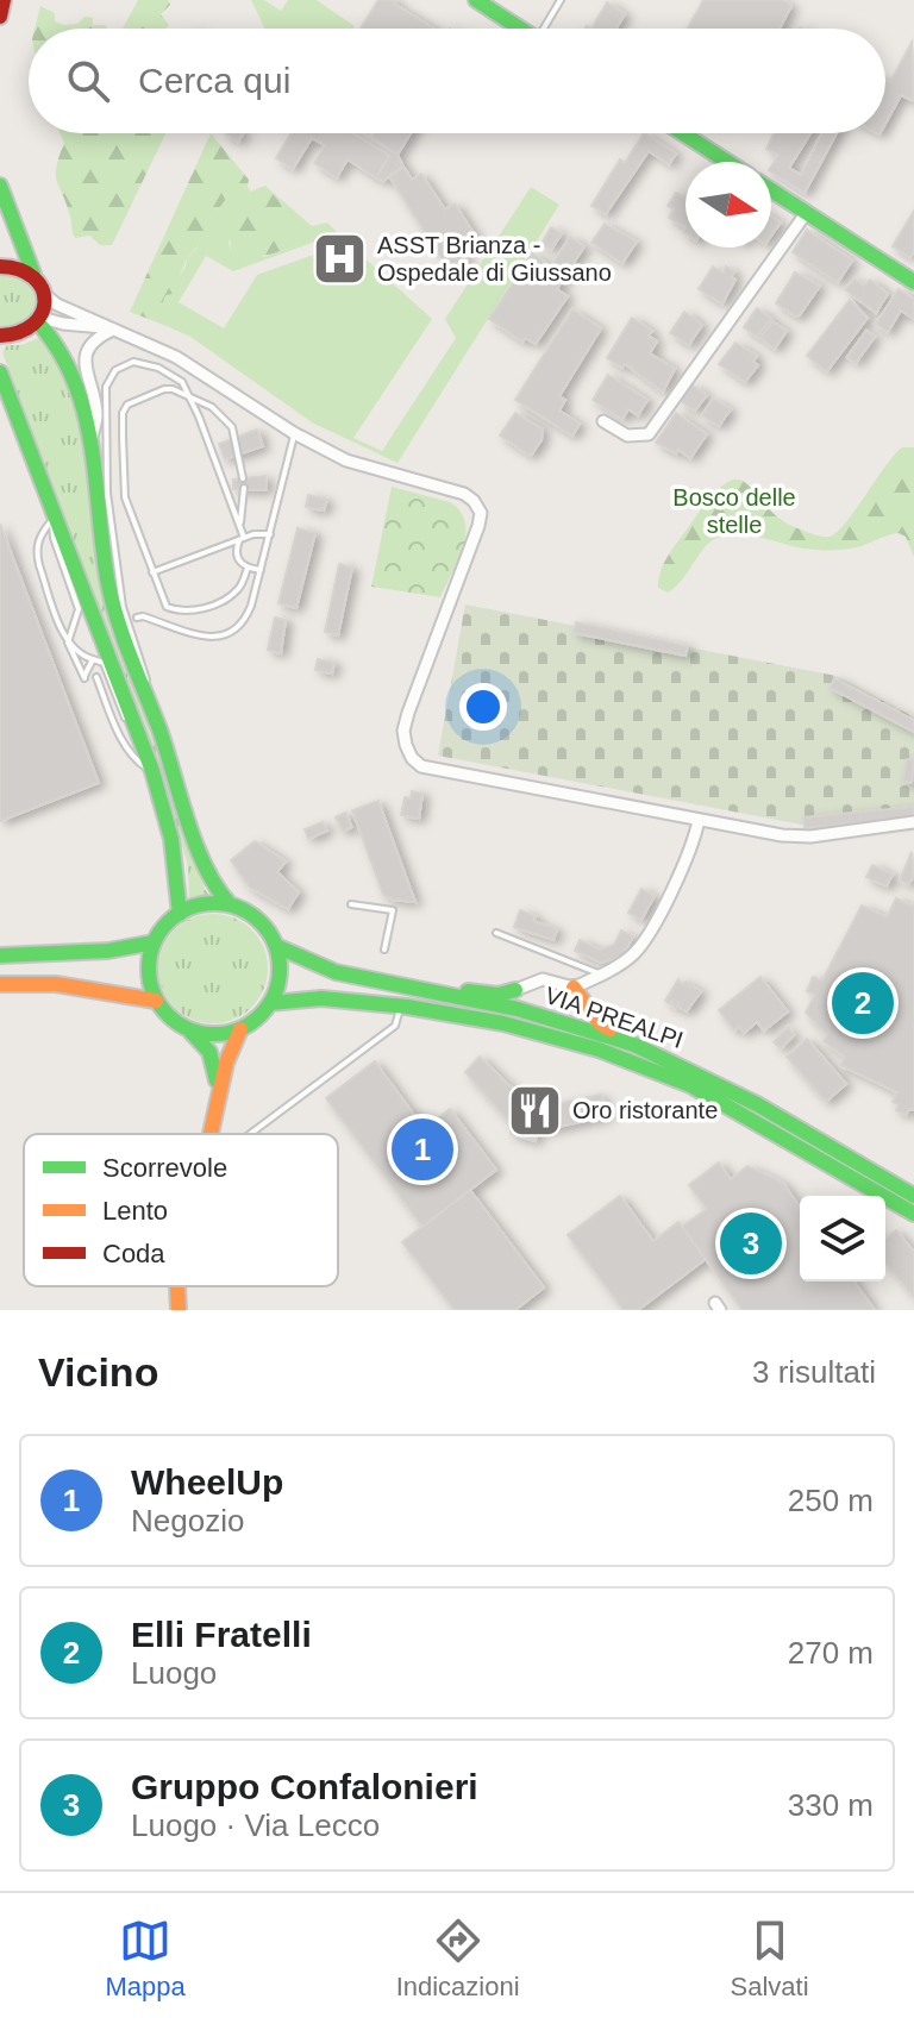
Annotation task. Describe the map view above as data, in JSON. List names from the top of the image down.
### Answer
{
  "streets": {
    "main road": ["VIA PREALPI"]
  },
  "parks": ["Bosco delle stelle"],
  "places": {
    "hospital": ["ASST Brianza - Ospedale di Giussano"],
    "restaurant": ["Oro ristorante"]
  },
  "legend": ["Scorrevole", "Lento", "Coda"],
  "north": "right",
  "page": {
    "search": "Cerca qui",
    "pins": ["2", "1", "3"],
    "heading": ["Vicino", "3 risultati"],
    "list": [
      {
        "mark": "1",
        "name": "WheelUp",
        "note": "Negozio",
        "value": "250 m"
      },
      {
        "mark": "2",
        "name": "Elli Fratelli",
        "note": "Luogo",
        "value": "270 m"
      },
      {
        "mark": "3",
        "name": "Gruppo Confalonieri",
        "note": "Luogo · Via Lecco",
        "value": "330 m"
      }
    ],
    "nav": ["Mappa", "Indicazioni", "Salvati"]
  }
}
